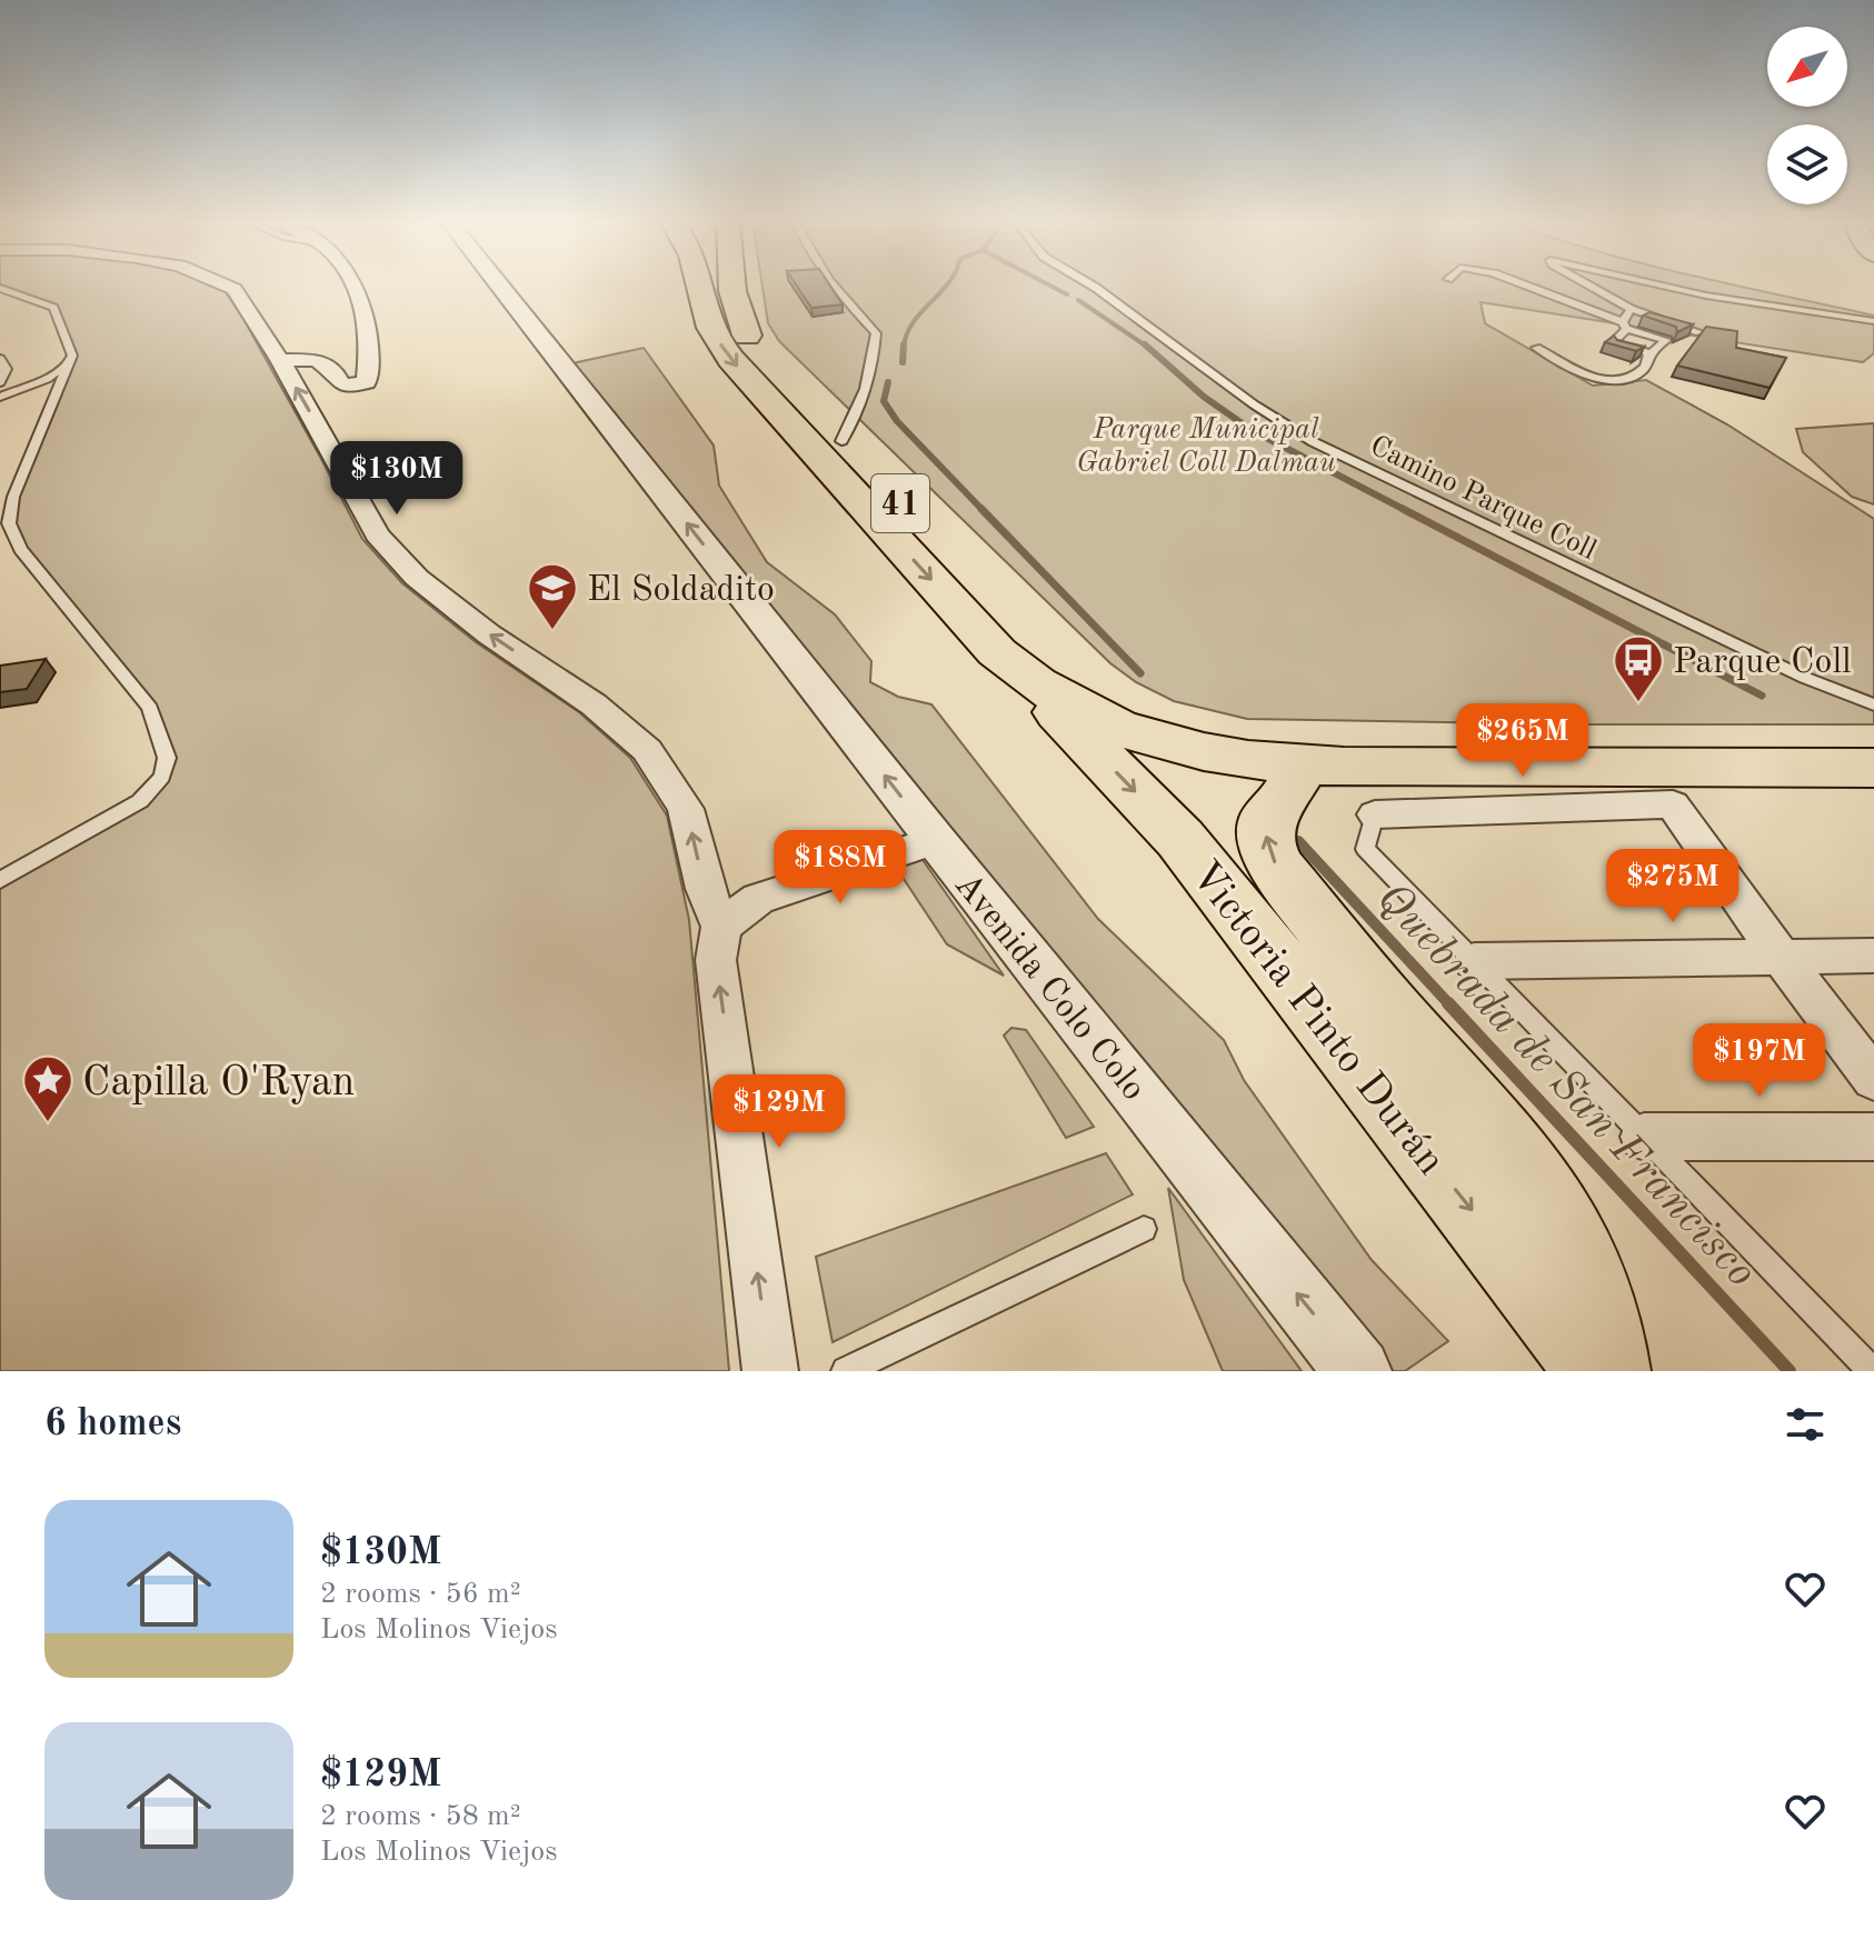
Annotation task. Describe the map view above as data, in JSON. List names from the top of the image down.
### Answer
{
  "streets": {
    "main road": ["41", "Victoria Pinto Durán"],
    "street": ["Avenida Colo Colo"],
    "lane": ["Camino Parque Coll"]
  },
  "crossings": [
    ["41", "Victoria Pinto Durán"]
  ],
  "water": ["Quebrada de San Francisco"],
  "parks": ["Parque Municipal Gabriel Coll Dalmau"],
  "places": {
    "school or university": ["El Soldadito"],
    "bus stop": ["Parque Coll"],
    "place": ["Capilla O'Ryan"]
  },
  "north": "bottom left",
  "page": {
    "price": [
      "$130M",
      "$265M",
      "$188M",
      "$275M",
      "$197M",
      "$129M"
    ],
    "heading": "6 homes",
    "list": [
      {
        "name": "$130M",
        "note": "2 rooms · 56 m² · Los Molinos Viejos"
      },
      {
        "name": "$129M",
        "note": "2 rooms · 58 m² · Los Molinos Viejos"
      }
    ]
  }
}
